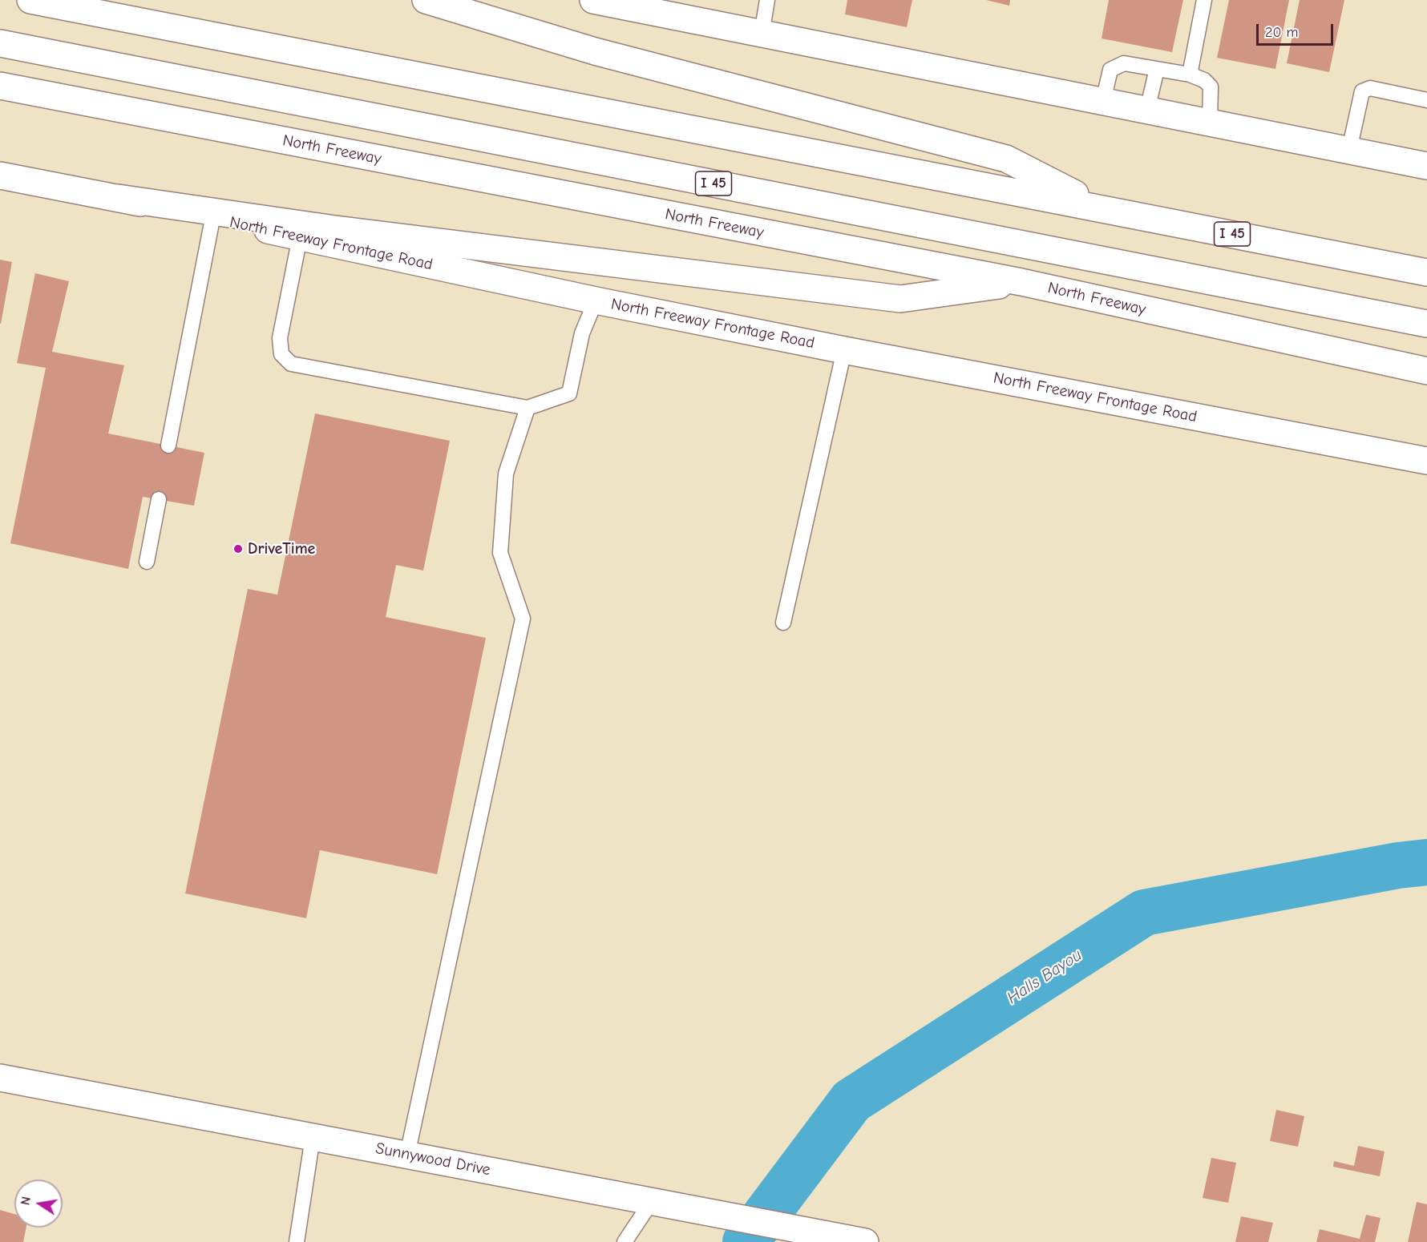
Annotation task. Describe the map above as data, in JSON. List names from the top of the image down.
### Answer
{
  "streets": {
    "main road": [
      "North Freeway",
      "I 45",
      "North Freeway Frontage Road",
      "Sunnywood Drive"
    ]
  },
  "water": ["Halls Bayou"],
  "places": ["DriveTime"],
  "scale_bar": "20 m",
  "north": "left"
}
